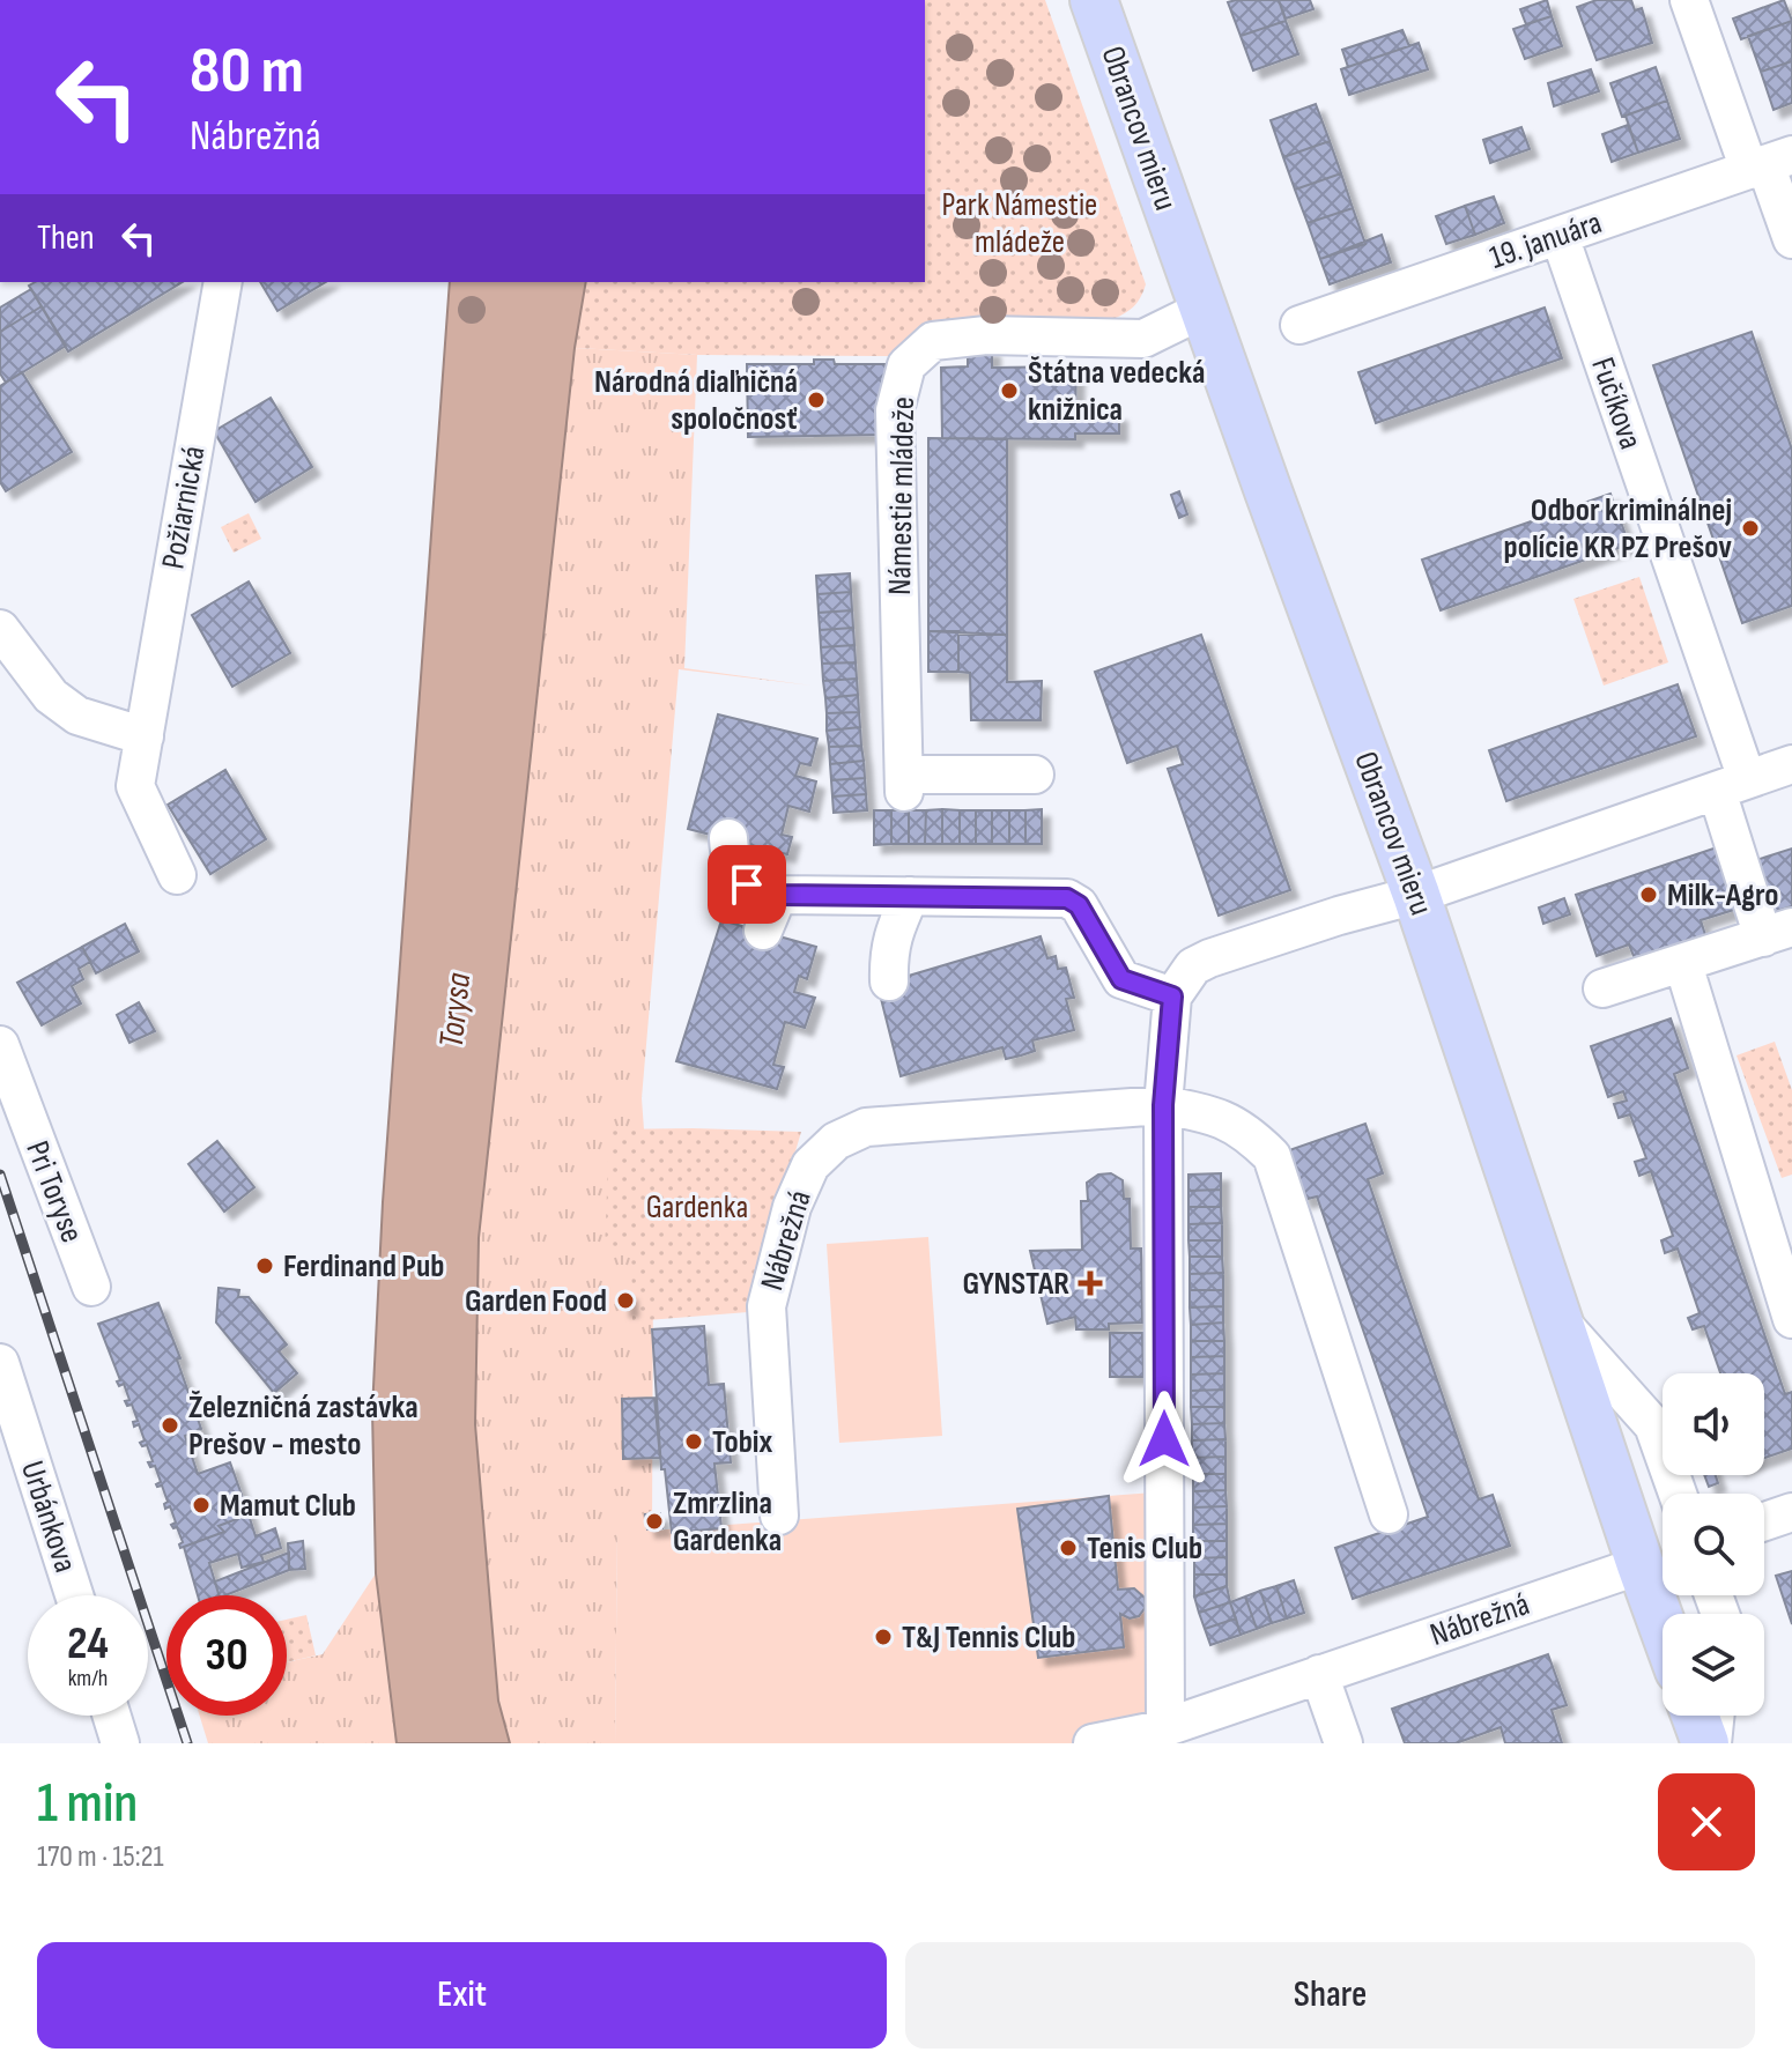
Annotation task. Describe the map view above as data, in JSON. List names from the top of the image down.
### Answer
{
  "streets": {
    "main road": ["Obrancov mieru"],
    "street": [
      "19. januára",
      "Fučíkova",
      "Námestie mládeže",
      "Požiarnická",
      "Pri Toryse",
      "Nábrežná",
      "Urbánkova"
    ]
  },
  "crossings": [
    ["Obrancov mieru", "Námestie mládeže"],
    ["Obrancov mieru", "Nábrežná"],
    ["19. januára", "Fučíkova"]
  ],
  "water": ["Torysa"],
  "parks": ["Park Námestie mládeže", "Gardenka"],
  "places": {
    "other": [
      "Štátna vedecká knižnica",
      "Národná diaľničná spoločnosť",
      "Odbor kriminálnej polície KR PZ Prešov",
      "Milk-Agro",
      "Ferdinand Pub",
      "Garden Food",
      "Železničná zastávka Prešov - mesto",
      "Tobix",
      "Mamut Club",
      "Zmrzlina Gardenka",
      "Tenis Club",
      "T&J Tennis Club"
    ],
    "health": ["GYNSTAR"]
  },
  "page": {
    "turn": ["80 m", "Nábrežná"],
    "then": "Then",
    "speed": "24 km/h",
    "limit": "30",
    "heading": ["1 min", "170 m · 15:21"],
    "buttons": ["Exit", "Share"]
  }
}
